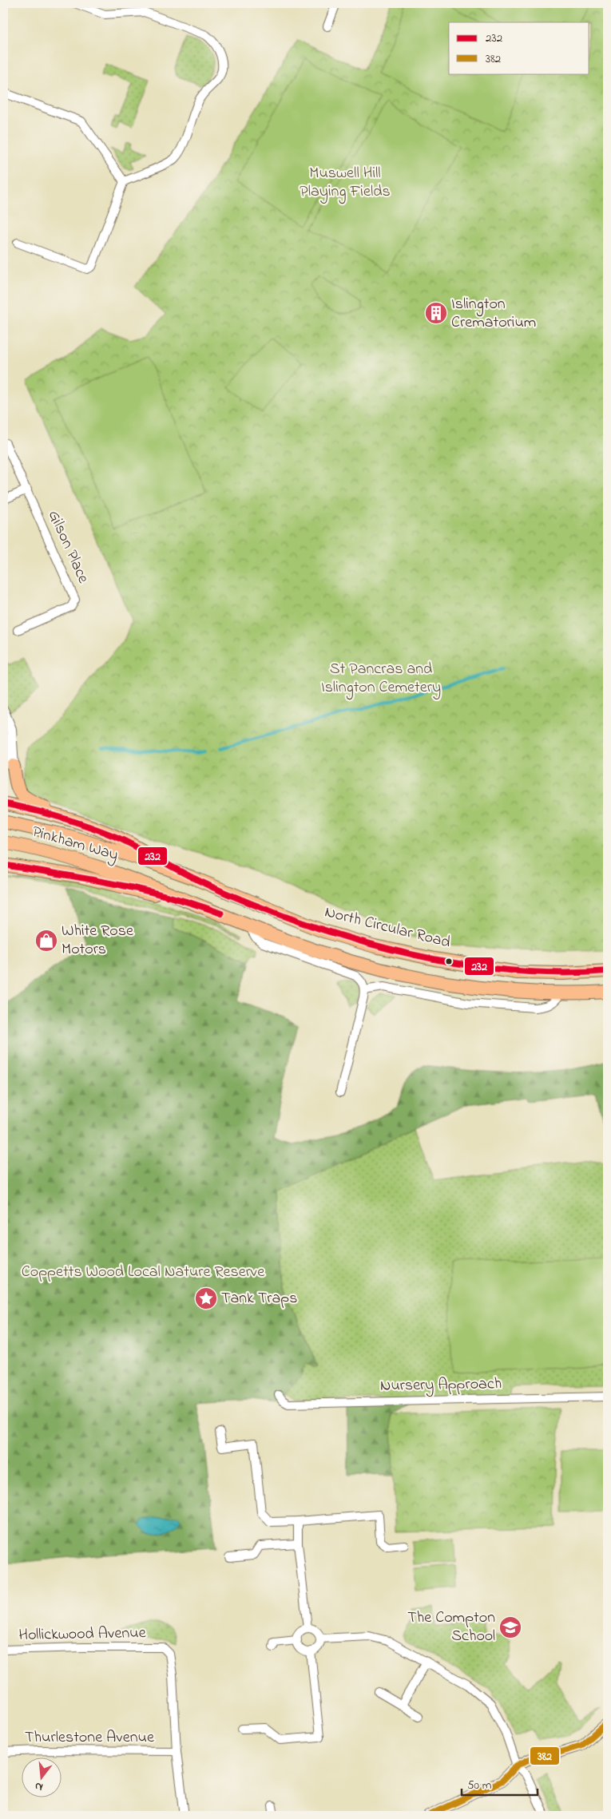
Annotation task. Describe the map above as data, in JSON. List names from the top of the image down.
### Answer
{
  "streets": {
    "highway": ["Pinkham Way", "North Circular Road"],
    "street": [
      "Gilson Place",
      "Nursery Approach",
      "Hollickwood Avenue",
      "Thurlestone Avenue"
    ]
  },
  "crossings": [
    ["Pinkham Way", "North Circular Road"],
    ["Hollickwood Avenue", "Thurlestone Avenue"]
  ],
  "parks": ["Muswell Hill Playing Fields", "St Pancras and Islington Cemetery", "Coppetts Wood Local Nature Reserve"],
  "places": {
    "building": ["Islington Crematorium"],
    "shop": ["White Rose Motors"],
    "place": ["Tank Traps"],
    "school or university": ["The Compton School"]
  },
  "lines": ["transit line 232", "transit line 382"],
  "legend": ["232", "382"],
  "scale_bar": "50 m",
  "north": "bottom"
}
